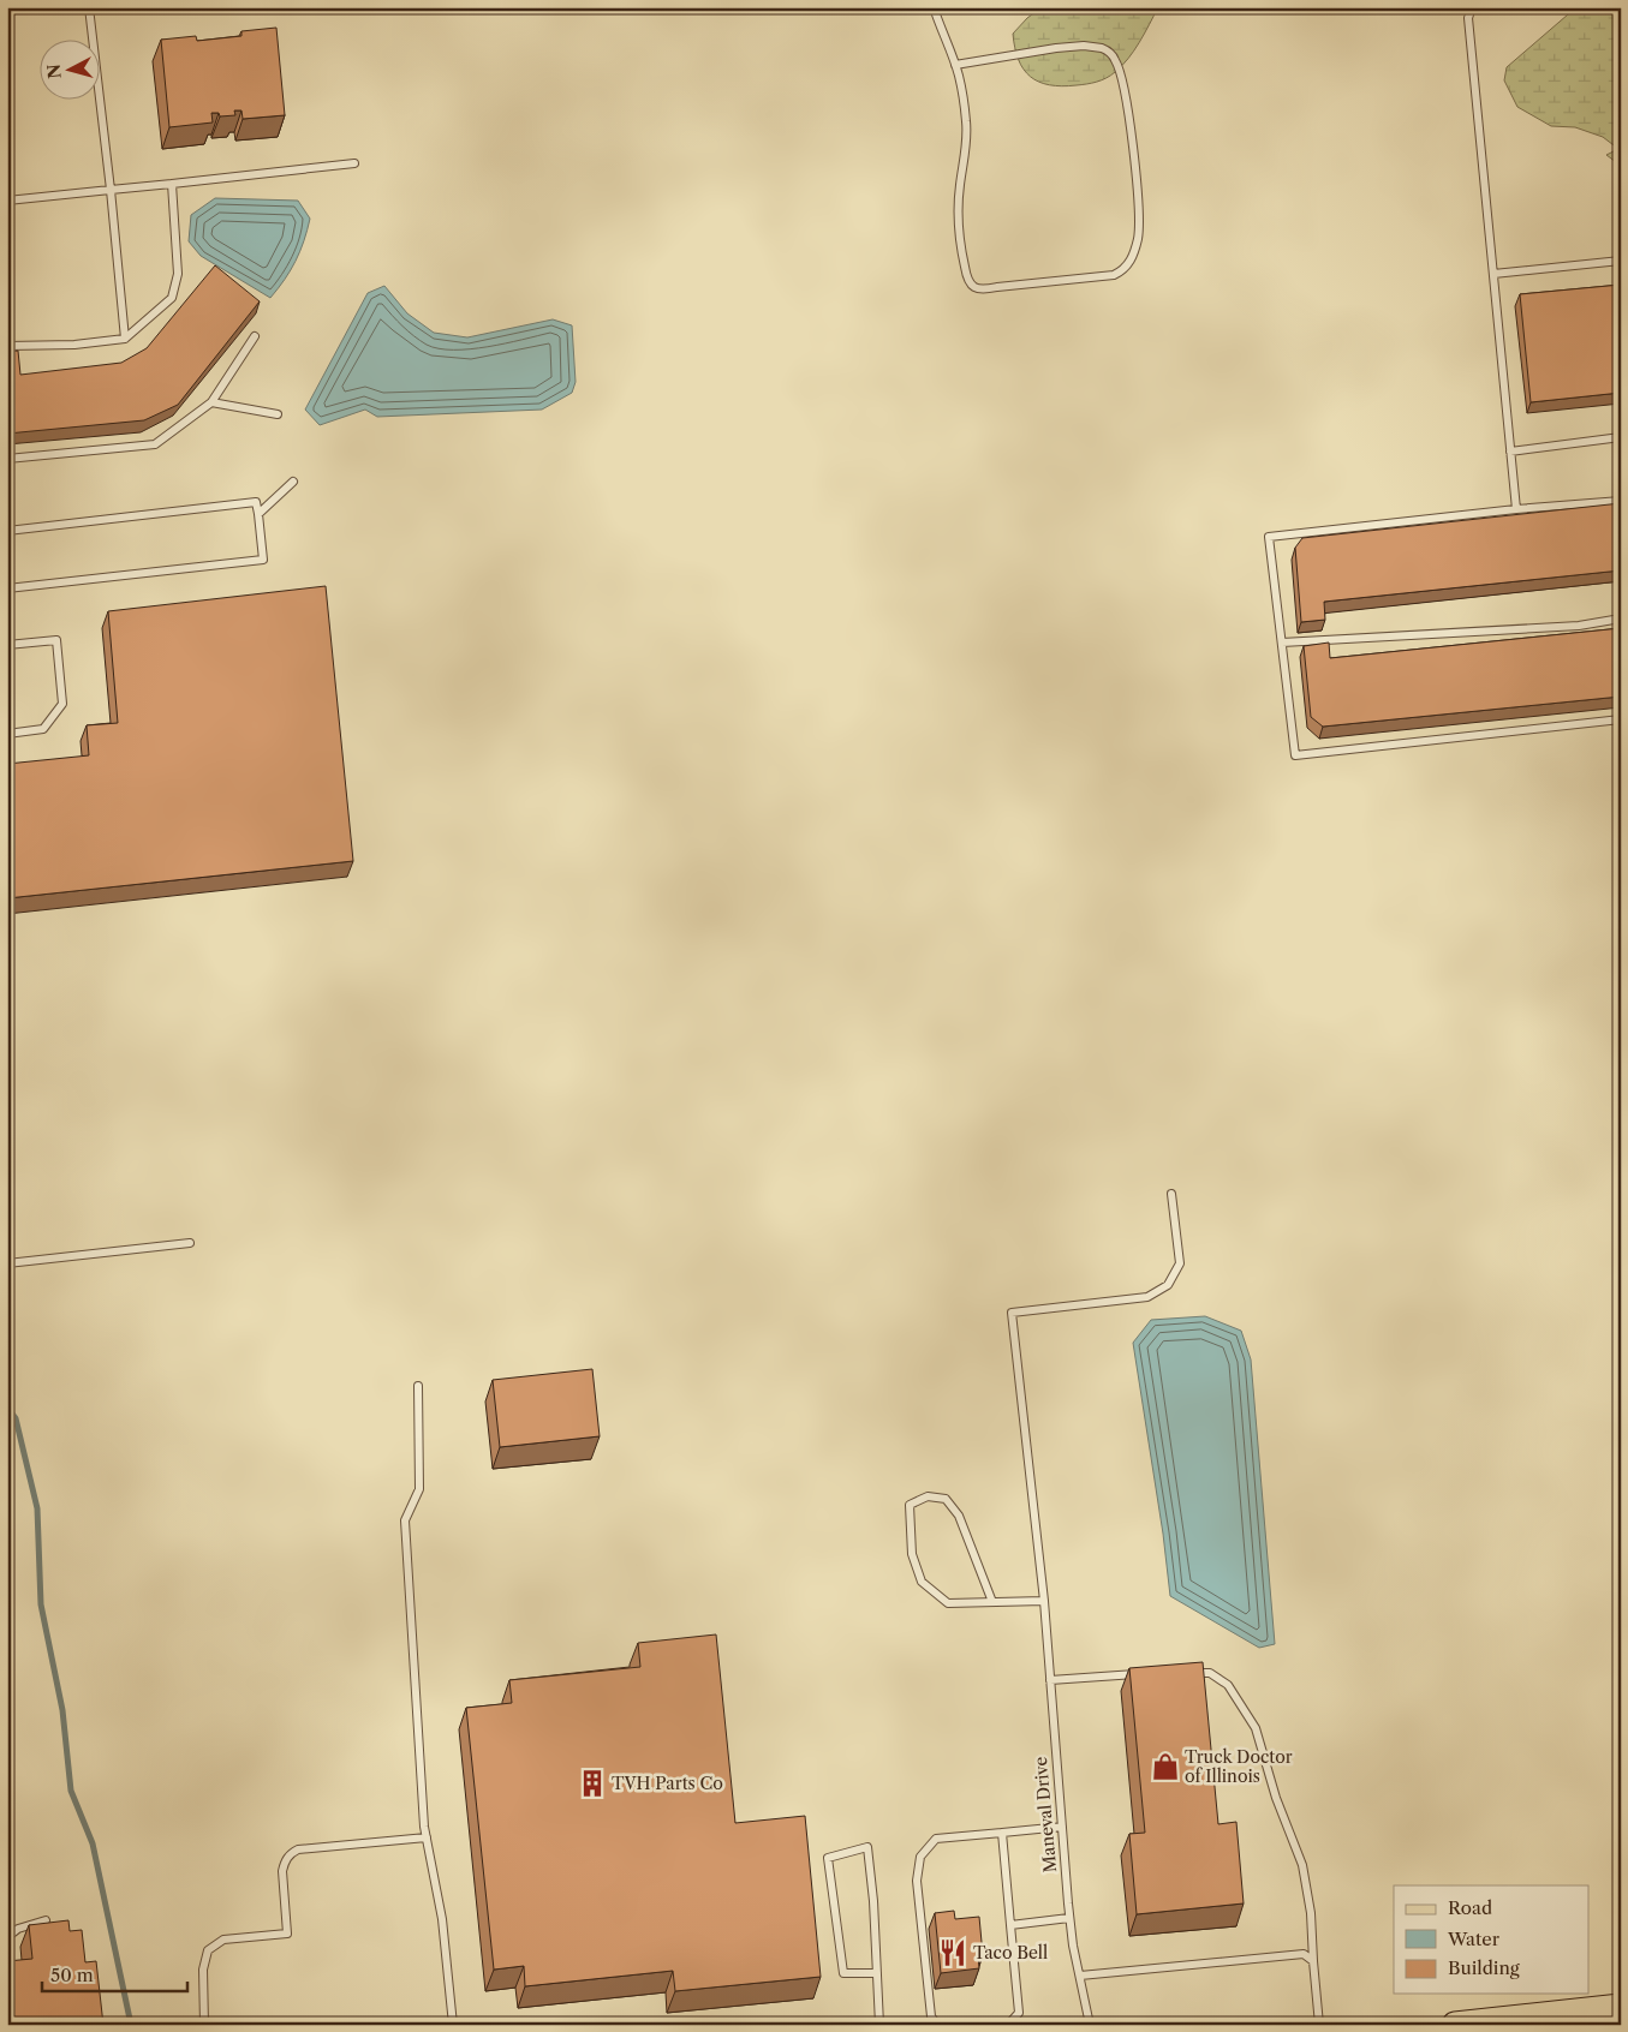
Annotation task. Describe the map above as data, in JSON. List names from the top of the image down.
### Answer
{
  "streets": {
    "lane": ["Maneval Drive"]
  },
  "places": {
    "shop": ["Truck Doctor of Illinois"],
    "building": ["TVH Parts Co"],
    "restaurant": ["Taco Bell"]
  },
  "legend": ["Road", "Water", "Building"],
  "scale_bar": "50 m",
  "north": "left"
}
